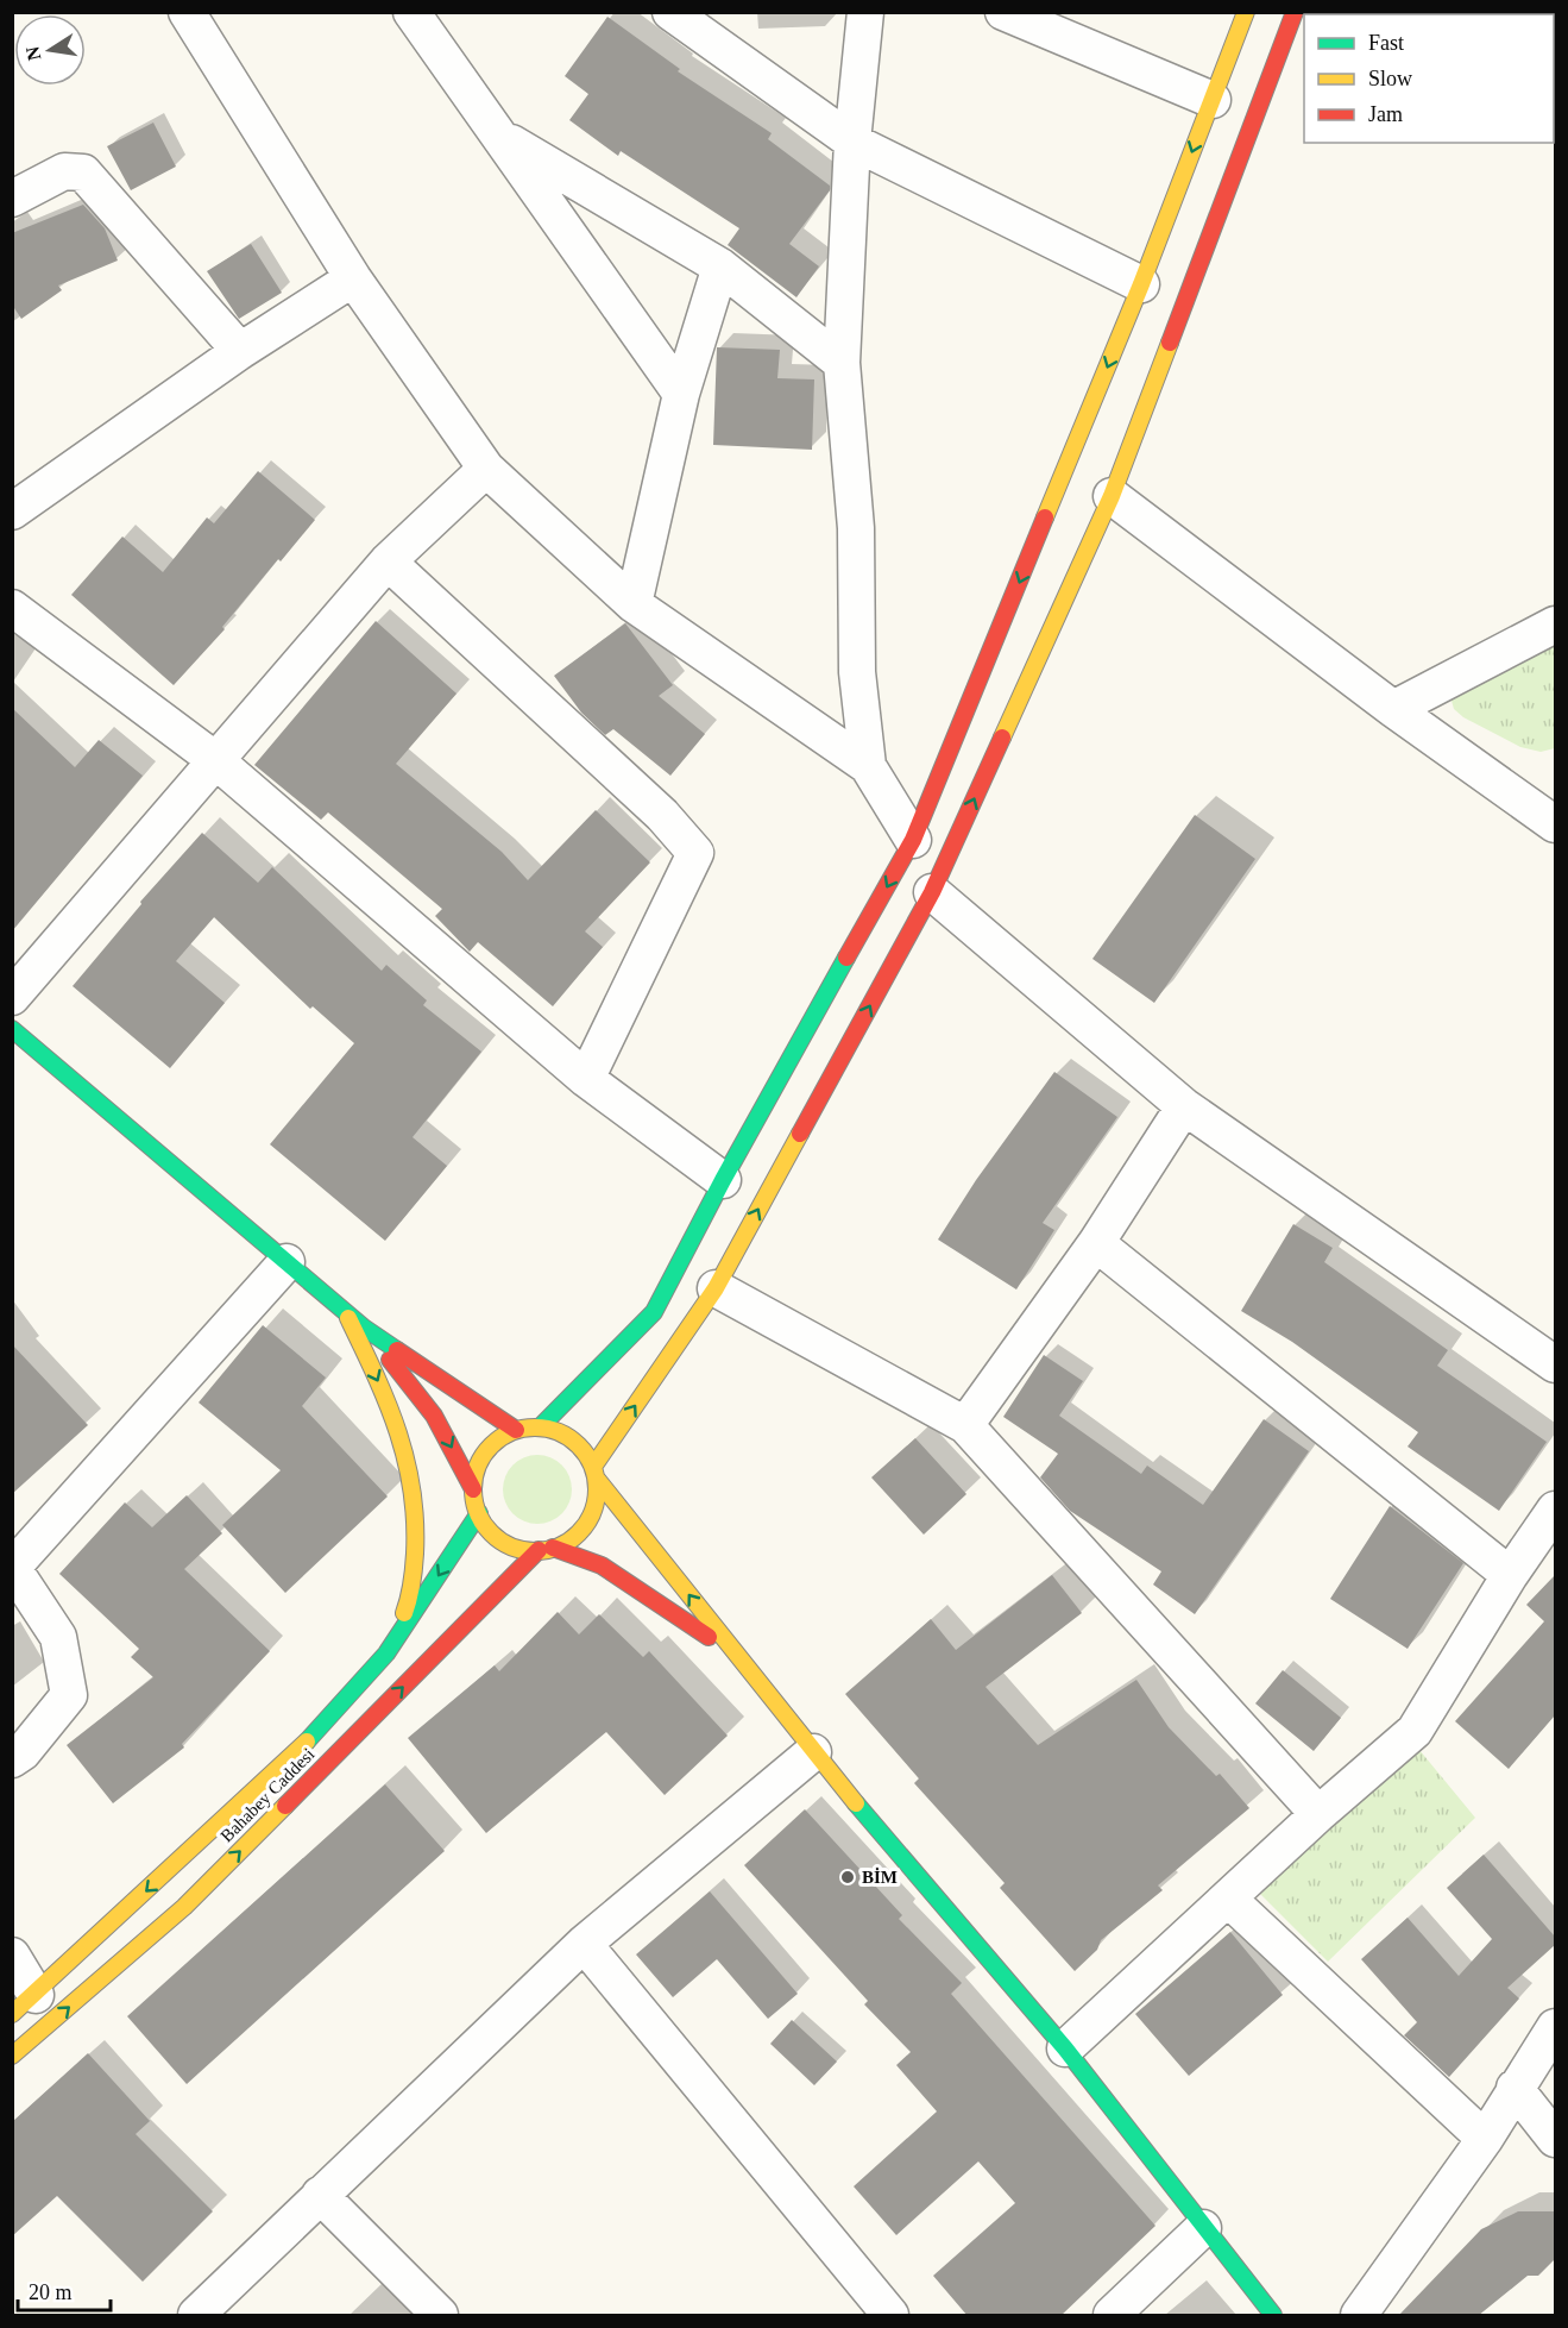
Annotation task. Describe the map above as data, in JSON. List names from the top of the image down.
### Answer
{
  "streets": {
    "street": ["Bahabey Caddesi"]
  },
  "places": ["BİM"],
  "legend": ["Fast", "Slow", "Jam"],
  "scale_bar": "20 m",
  "north": "left"
}
